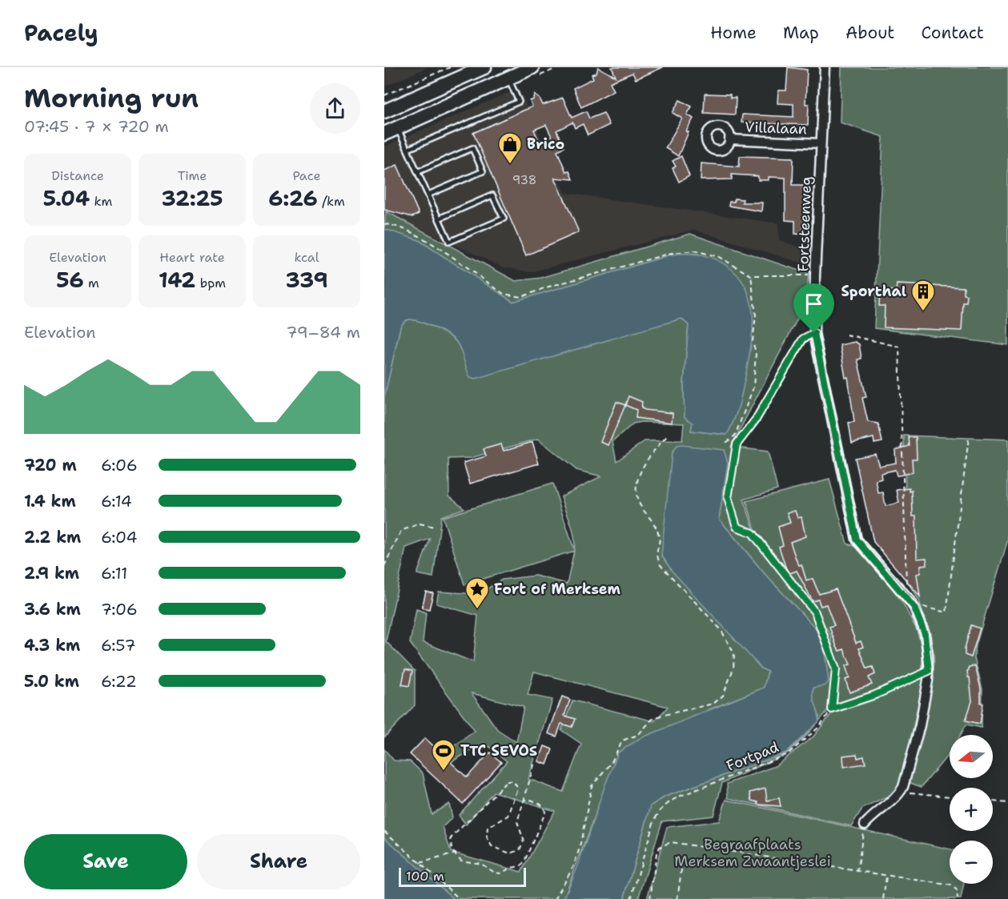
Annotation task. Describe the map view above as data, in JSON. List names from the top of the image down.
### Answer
{
  "streets": {
    "street": ["Villalaan", "Fortsteenweg"],
    "path": ["Fortpad"]
  },
  "crossings": [
    ["Villalaan", "Fortsteenweg"]
  ],
  "parks": ["Begraafplaats Merksem Zwaantjeslei"],
  "places": {
    "shop": ["Brico"],
    "building": ["Sporthal"],
    "place": ["Fort of Merksem"],
    "sports": ["TTC SEVOS"]
  },
  "house_numbers": ["938"],
  "scale_bar": "100 m",
  "north": "left",
  "page": {
    "header": "Pacely",
    "nav": [
      "Home",
      "Map",
      "About",
      "Contact"
    ],
    "heading": ["Morning run", "07:45 · 7 × 720 m"],
    "stats": [
      ["Distance", "5.04 km"],
      ["Time", "32:25"],
      ["Pace", "6:26 /km"],
      ["Elevation", "56 m"],
      ["Heart rate", "142 bpm"],
      ["kcal", "339"]
    ],
    "chart": ["Elevation", "79–84 m"],
    "list": [
      {
        "name": "720 m",
        "note": "6:06"
      },
      {
        "name": "1.4 km",
        "note": "6:14"
      },
      {
        "name": "2.2 km",
        "note": "6:04"
      },
      {
        "name": "2.9 km",
        "note": "6:11"
      },
      {
        "name": "3.6 km",
        "note": "7:06"
      },
      {
        "name": "4.3 km",
        "note": "6:57"
      },
      {
        "name": "5.0 km",
        "note": "6:22"
      }
    ],
    "map_buttons": ["+", "−"],
    "buttons": ["Save", "Share"],
    "scale": "100 m"
  }
}
